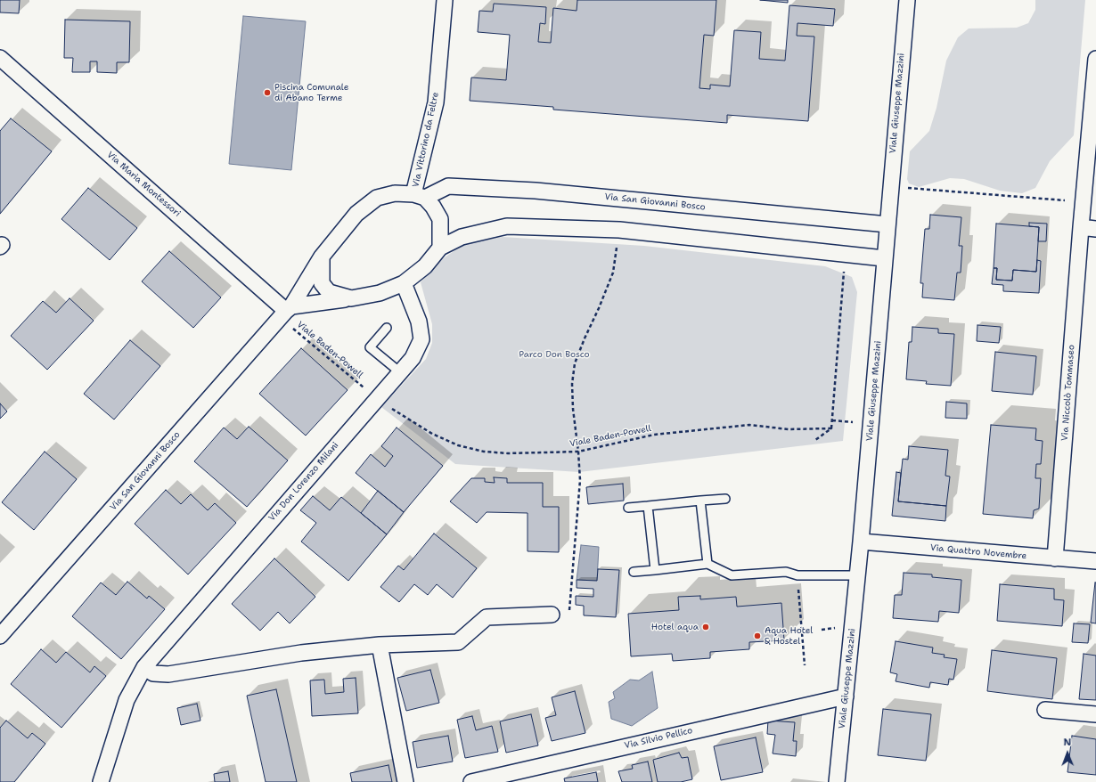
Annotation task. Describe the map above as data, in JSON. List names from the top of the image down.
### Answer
{
  "streets": {
    "street": [
      "Viale Giuseppe Mazzini",
      "Via Vittorino da Feltre",
      "Via Maria Montessori",
      "Via San Giovanni Bosco",
      "Via Niccolò Tommaseo",
      "Via Don Lorenzo Milani",
      "Via Quattro Novembre",
      "Via Silvio Pellico"
    ],
    "path": ["Viale Baden-Powell"]
  },
  "crossings": [
    ["Viale Giuseppe Mazzini", "Via San Giovanni Bosco"],
    ["Viale Giuseppe Mazzini", "Via Quattro Novembre"],
    ["Viale Giuseppe Mazzini", "Via Silvio Pellico"],
    ["Via Vittorino da Feltre", "Via San Giovanni Bosco"],
    ["Via Vittorino da Feltre", "Via Don Lorenzo Milani"],
    ["Via Maria Montessori", "Via San Giovanni Bosco"],
    ["Via Maria Montessori", "Viale Baden-Powell"],
    ["Via San Giovanni Bosco", "Viale Baden-Powell"],
    ["Via San Giovanni Bosco", "Via Don Lorenzo Milani"],
    ["Via Niccolò Tommaseo", "Via Quattro Novembre"]
  ],
  "parks": ["Parco Don Bosco"],
  "places": ["Piscina Comunale di Abano Terme", "Hotel aqua", "Aqua Hotel & Hostel"],
  "north": "top"
}
